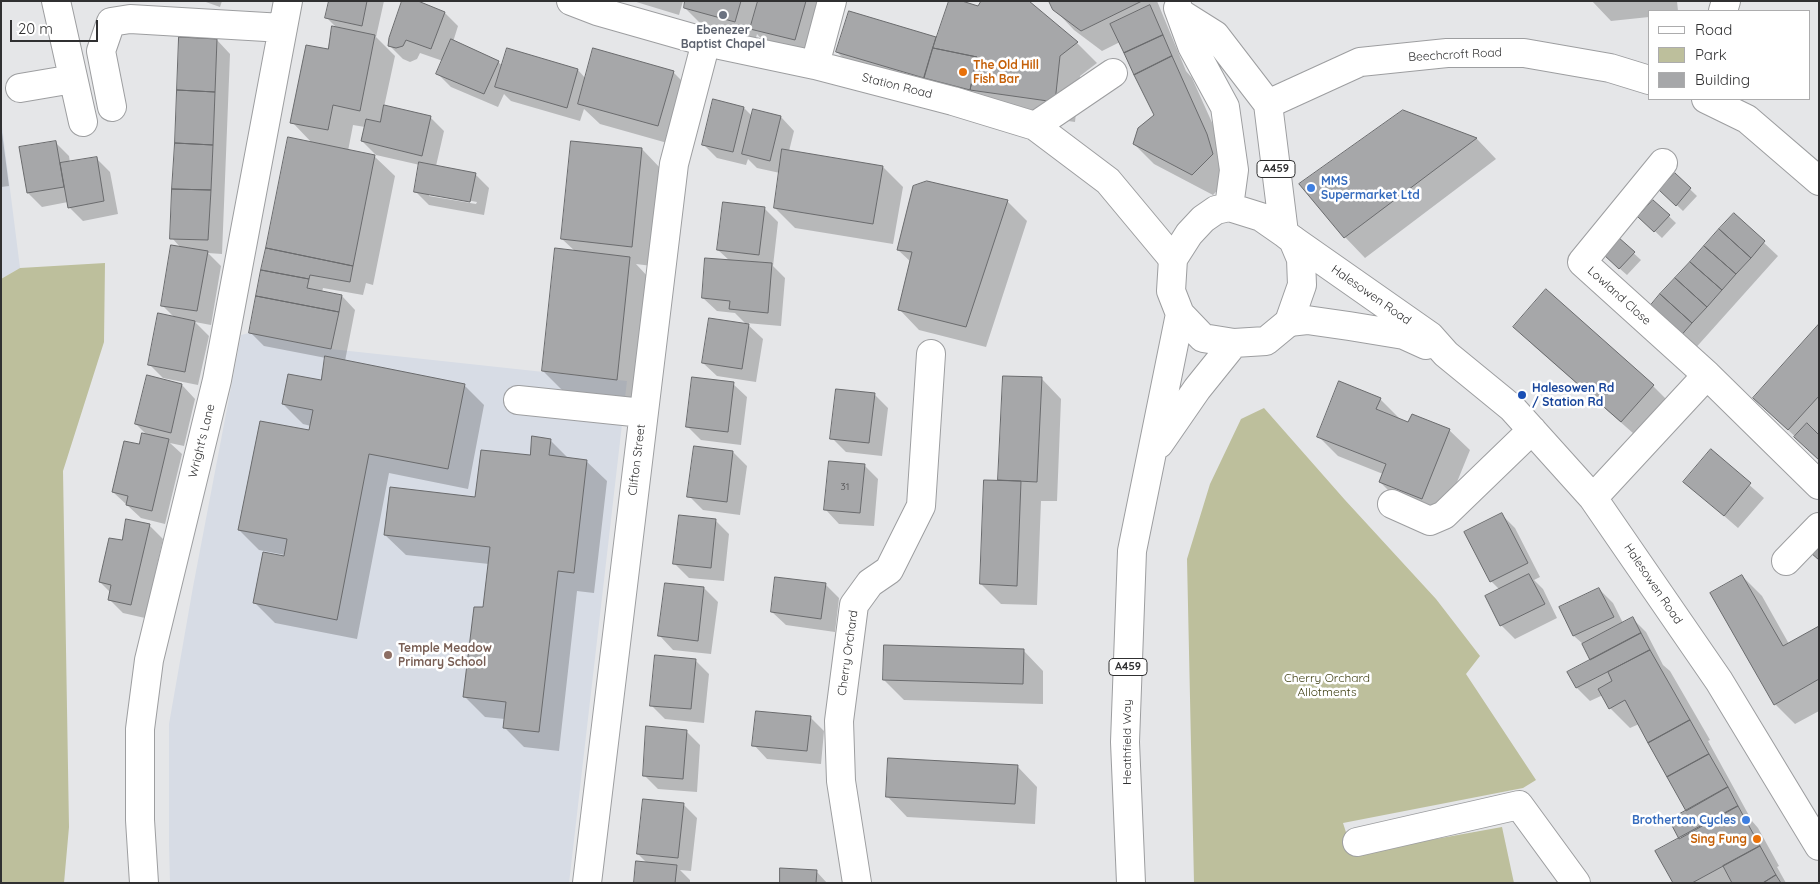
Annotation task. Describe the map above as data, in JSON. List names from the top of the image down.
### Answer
{
  "streets": {
    "street": [
      "Beechcroft Road",
      "Station Road",
      "A459",
      "Halesowen Road",
      "Lowland Close",
      "Wright's Lane",
      "Clifton Street",
      "Cherry Orchard",
      "Heathfield Way"
    ]
  },
  "crossings": [
    ["Beechcroft Road", "A459"],
    ["Station Road", "A459"],
    ["Station Road", "Halesowen Road"],
    ["Station Road", "Clifton Street"],
    ["Station Road", "Heathfield Way"],
    ["A459", "Halesowen Road"],
    ["A459", "Heathfield Way"],
    ["Halesowen Road", "Heathfield Way"]
  ],
  "parks": ["Cherry Orchard Allotments"],
  "places": [
    "Ebenezer Baptist Chapel",
    "The Old Hill Fish Bar",
    "MMS Supermarket Ltd",
    "Halesowen Rd / Station Rd",
    "Temple Meadow Primary School",
    "Brotherton Cycles",
    "Sing Fung"
  ],
  "house_numbers": ["31"],
  "legend": ["Road", "Park", "Building"],
  "scale_bar": "20 m"
}
